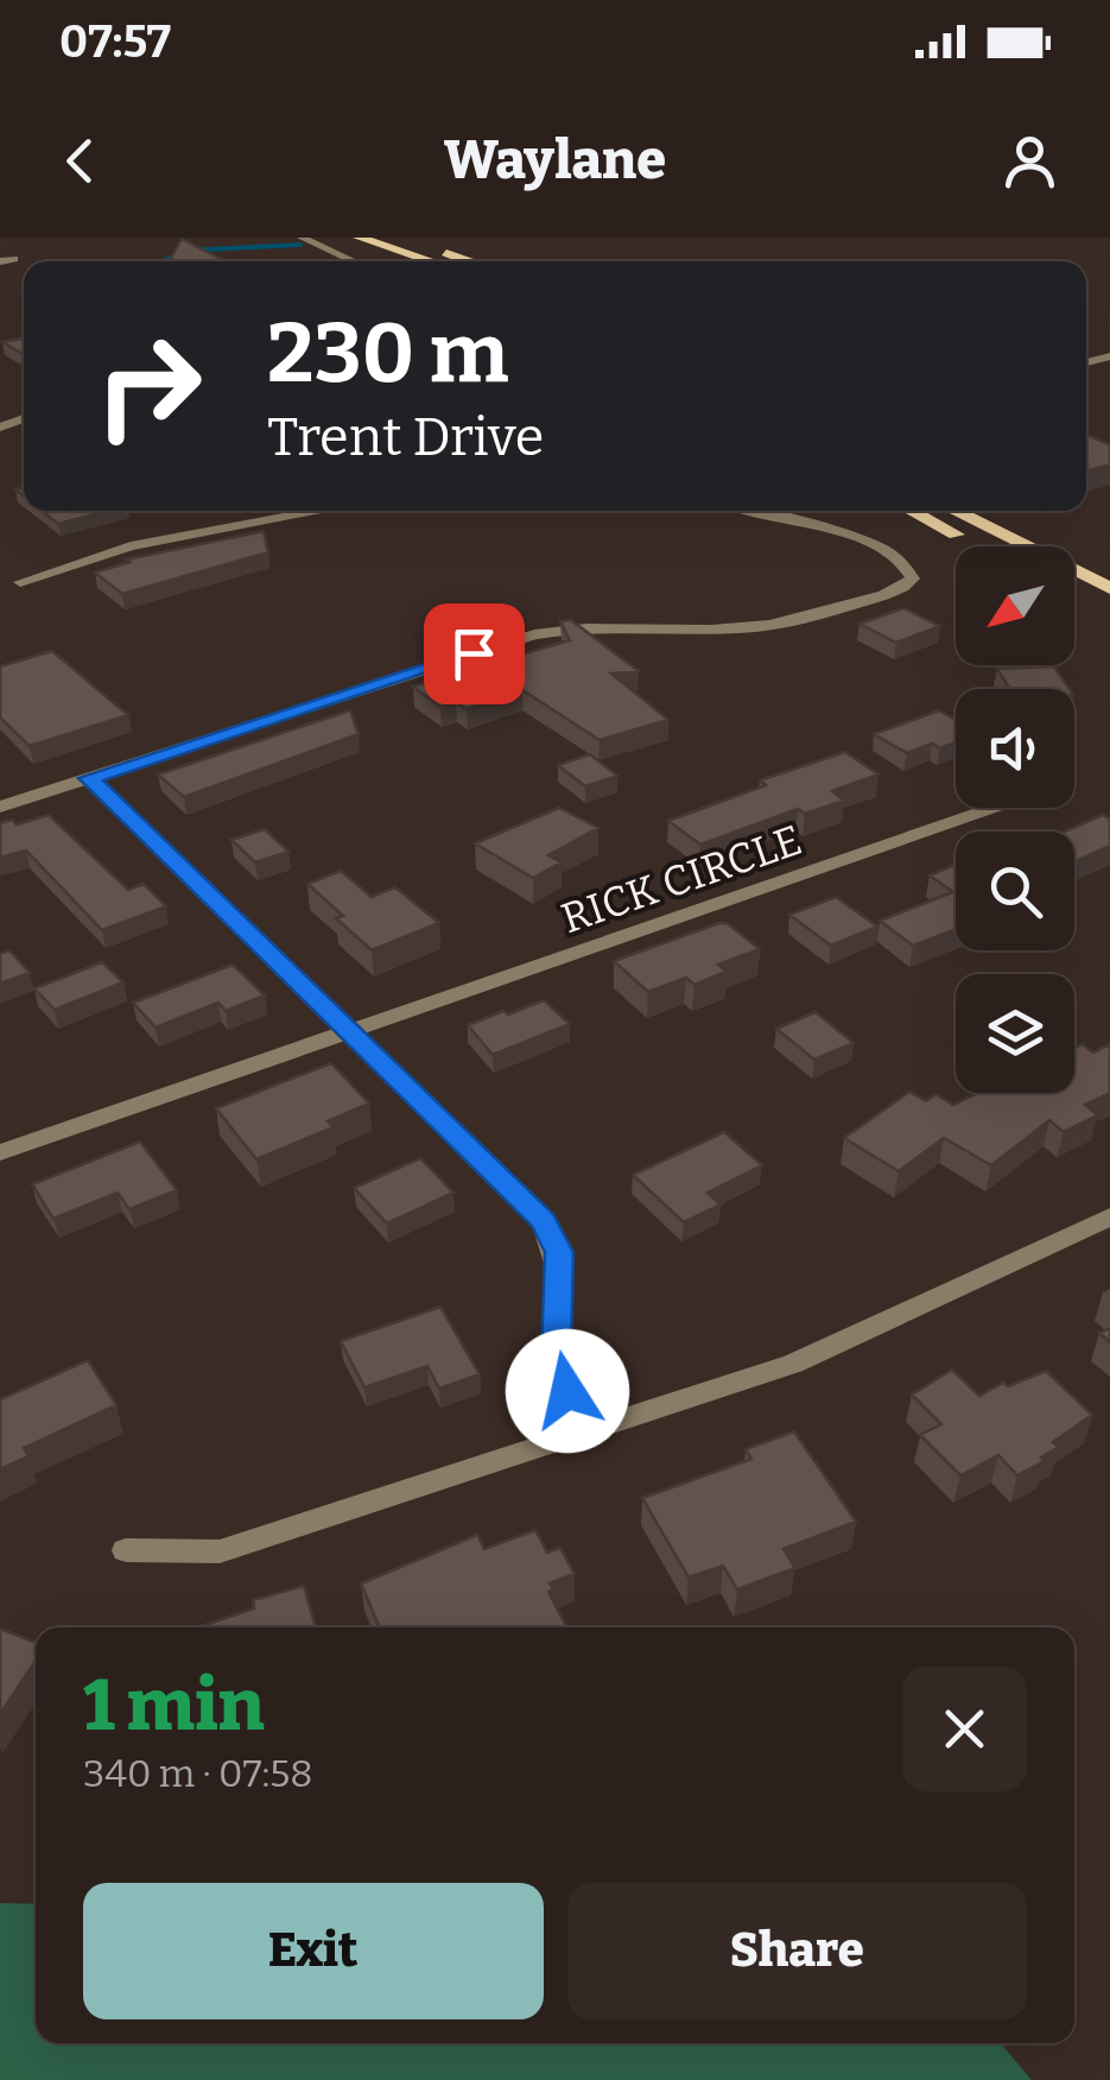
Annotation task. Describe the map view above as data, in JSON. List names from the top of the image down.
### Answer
{
  "streets": {
    "street": ["RICK CIRCLE"]
  },
  "north": "bottom left",
  "page": {
    "status": "07:57",
    "header": "Waylane",
    "turn": ["230 m", "Trent Drive"],
    "heading": ["1 min", "340 m · 07:58"],
    "buttons": ["Exit", "Share"]
  }
}
